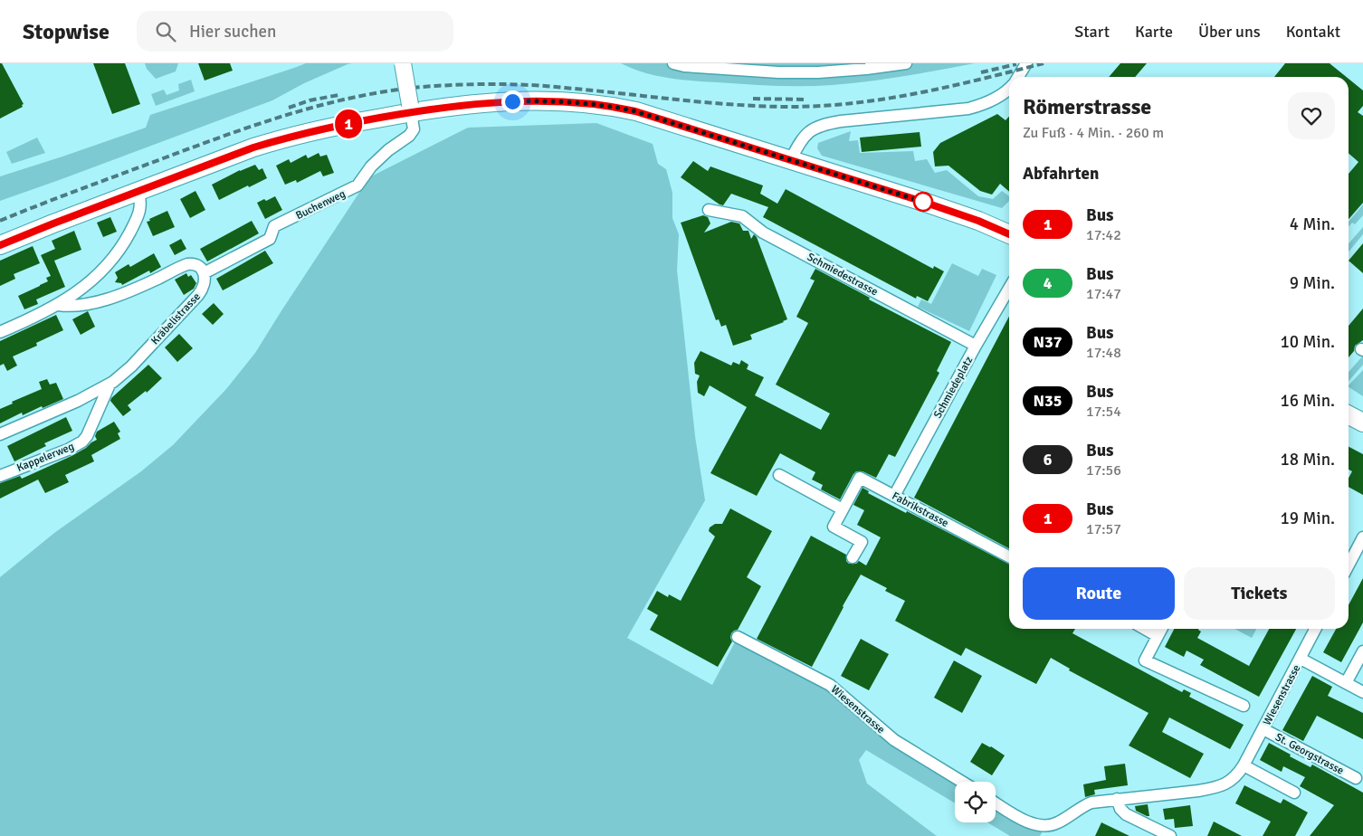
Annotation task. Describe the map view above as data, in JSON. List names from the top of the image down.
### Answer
{
  "streets": {
    "street": [
      "Buchenweg",
      "Schmiedestrasse",
      "Kräbelistrasse",
      "Schmiedeplatz",
      "Kappelerweg",
      "Fabrikstrasse",
      "Wiesenstrasse",
      "St. Georgstrasse"
    ]
  },
  "crossings": [
    ["Buchenweg", "Kräbelistrasse"],
    ["Schmiedestrasse", "Schmiedeplatz"],
    ["Kräbelistrasse", "Kappelerweg"],
    ["Schmiedeplatz", "Fabrikstrasse"],
    ["Wiesenstrasse", "St. Georgstrasse"]
  ],
  "lines": ["bus line 1"],
  "page": {
    "header": "Stopwise",
    "search": "Hier suchen",
    "nav": [
      "Start",
      "Karte",
      "Über uns",
      "Kontakt"
    ],
    "on_map": "1",
    "heading": [
      ["Römerstrasse", "Zu Fuß · 4 Min. · 260 m"],
      "Abfahrten"
    ],
    "list": [
      {
        "mark": "1",
        "name": "Bus",
        "note": "17:42",
        "value": "4 Min."
      },
      {
        "mark": "4",
        "name": "Bus",
        "note": "17:47",
        "value": "9 Min."
      },
      {
        "mark": "N37",
        "name": "Bus",
        "note": "17:48",
        "value": "10 Min."
      },
      {
        "mark": "N35",
        "name": "Bus",
        "note": "17:54",
        "value": "16 Min."
      },
      {
        "mark": "6",
        "name": "Bus",
        "note": "17:56",
        "value": "18 Min."
      },
      {
        "mark": "1",
        "name": "Bus",
        "note": "17:57",
        "value": "19 Min."
      }
    ],
    "buttons": ["Route", "Tickets"]
  }
}
